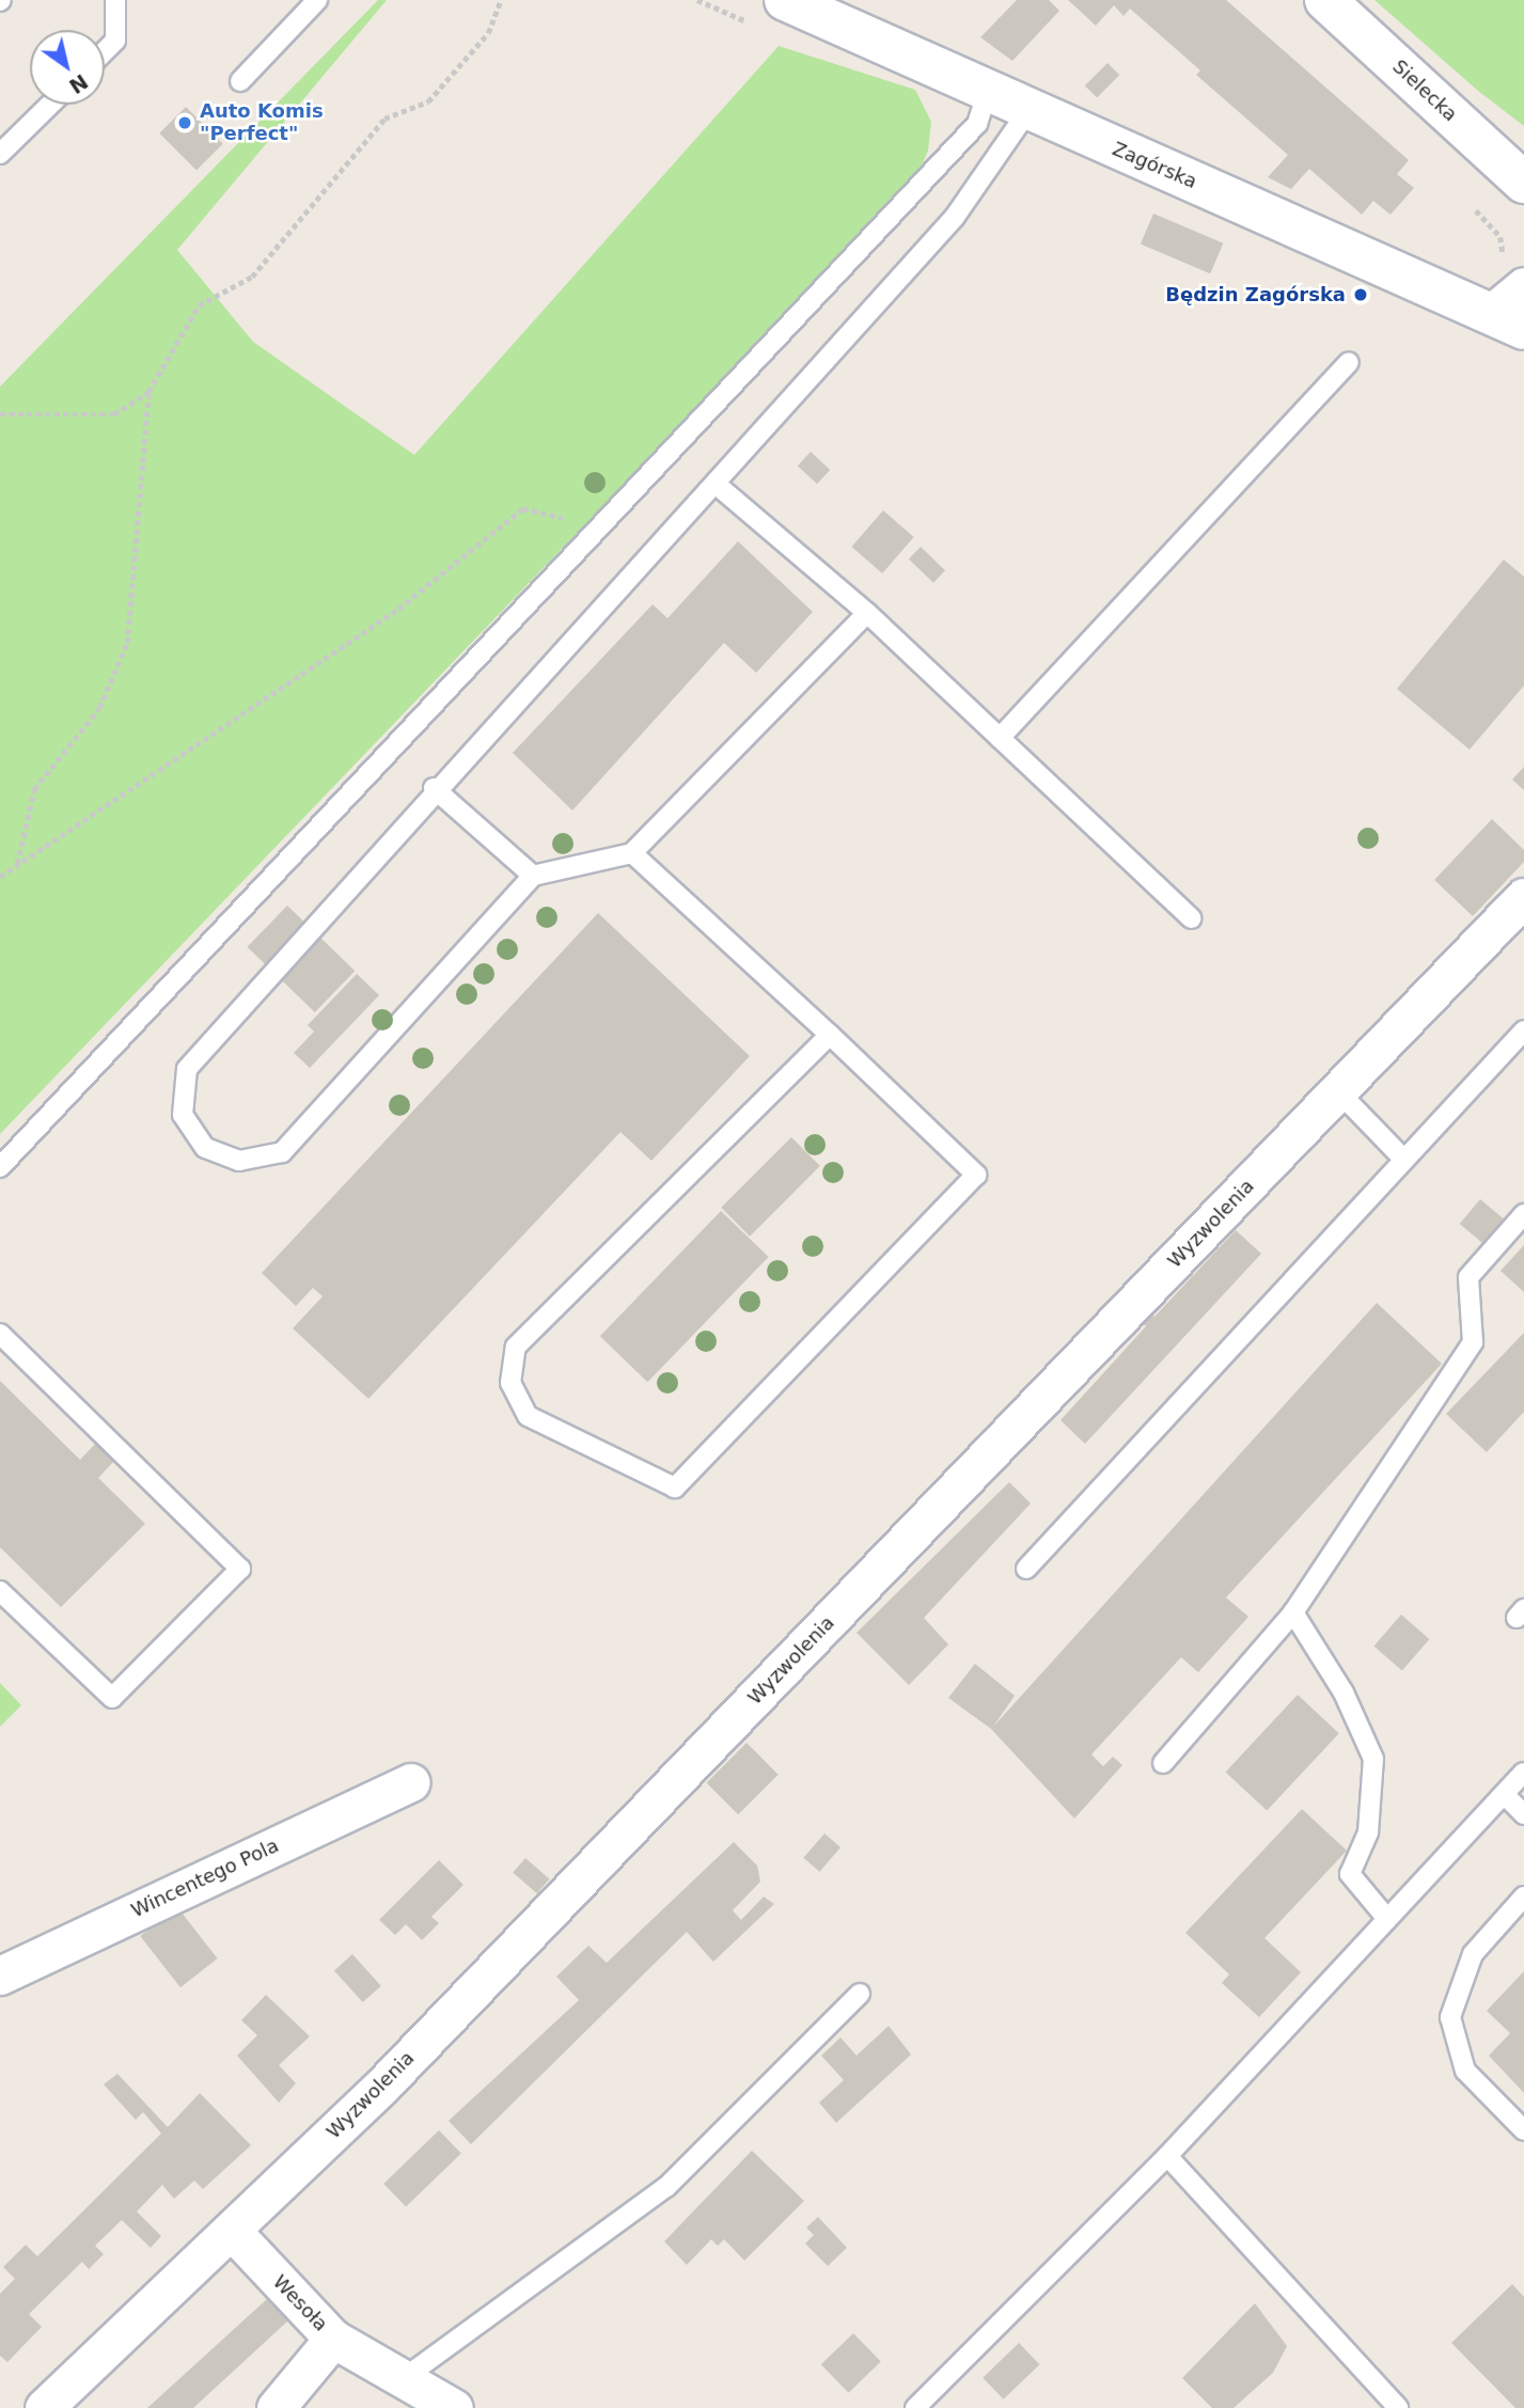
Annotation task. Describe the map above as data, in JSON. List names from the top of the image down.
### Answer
{
  "streets": {
    "street": [
      "Sielecka",
      "Zagórska",
      "Wyzwolenia",
      "Wincentego Pola",
      "Wesoła"
    ]
  },
  "crossings": [
    ["Wyzwolenia", "Wesoła"]
  ],
  "places": ["Auto Komis \"Perfect\"", "Będzin Zagórska"],
  "north": "bottom right"
}
